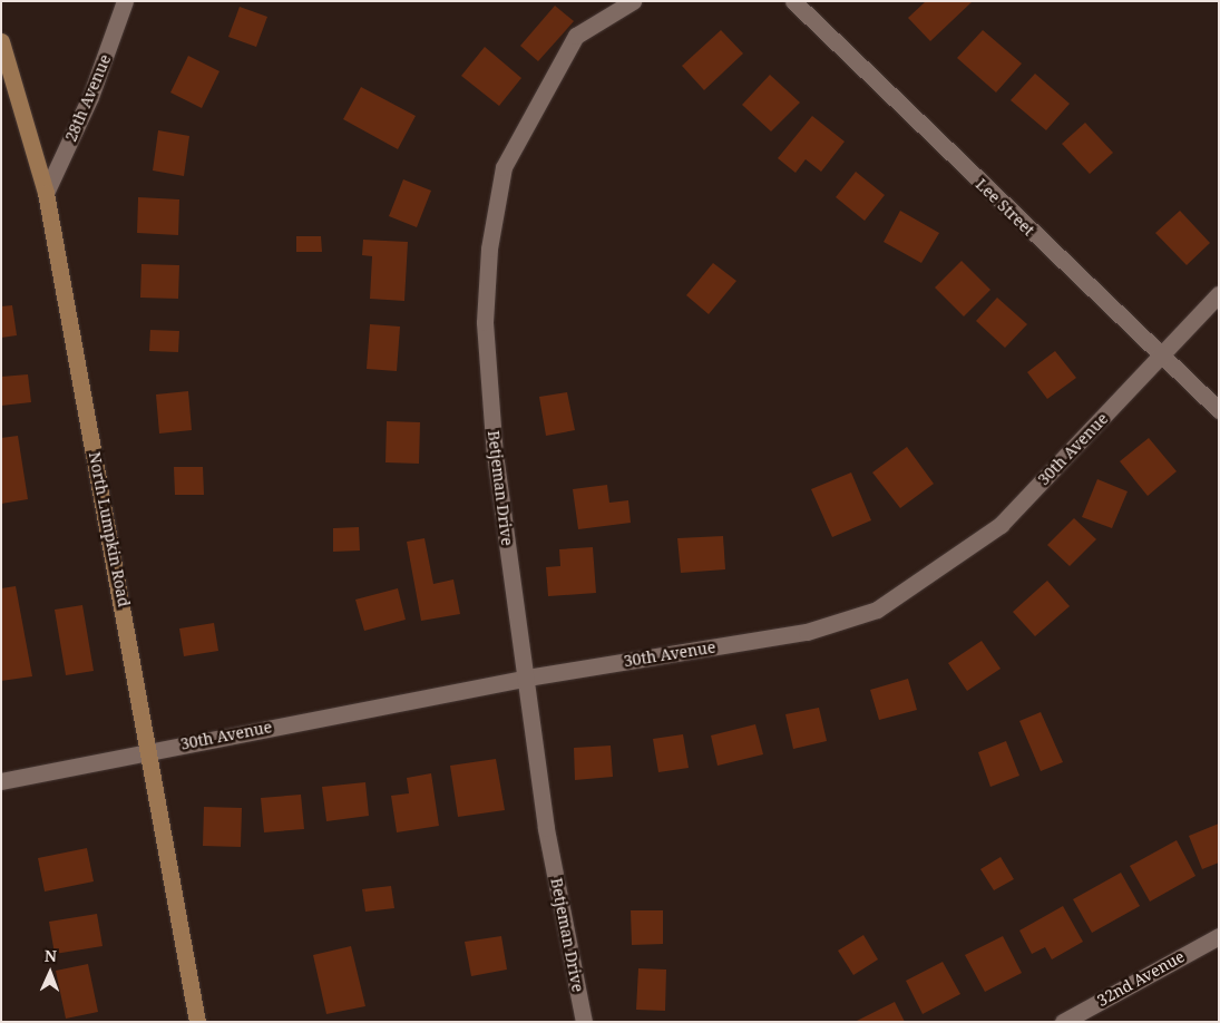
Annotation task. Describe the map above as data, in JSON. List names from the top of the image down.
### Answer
{
  "streets": {
    "street": [
      "28th Avenue",
      "Lee Street",
      "30th Avenue",
      "Betjeman Drive",
      "North Lumpkin Road",
      "32nd Avenue"
    ]
  },
  "crossings": [
    ["28th Avenue", "North Lumpkin Road"],
    ["Lee Street", "30th Avenue"],
    ["30th Avenue", "Betjeman Drive"],
    ["30th Avenue", "North Lumpkin Road"]
  ],
  "north": "top"
}
